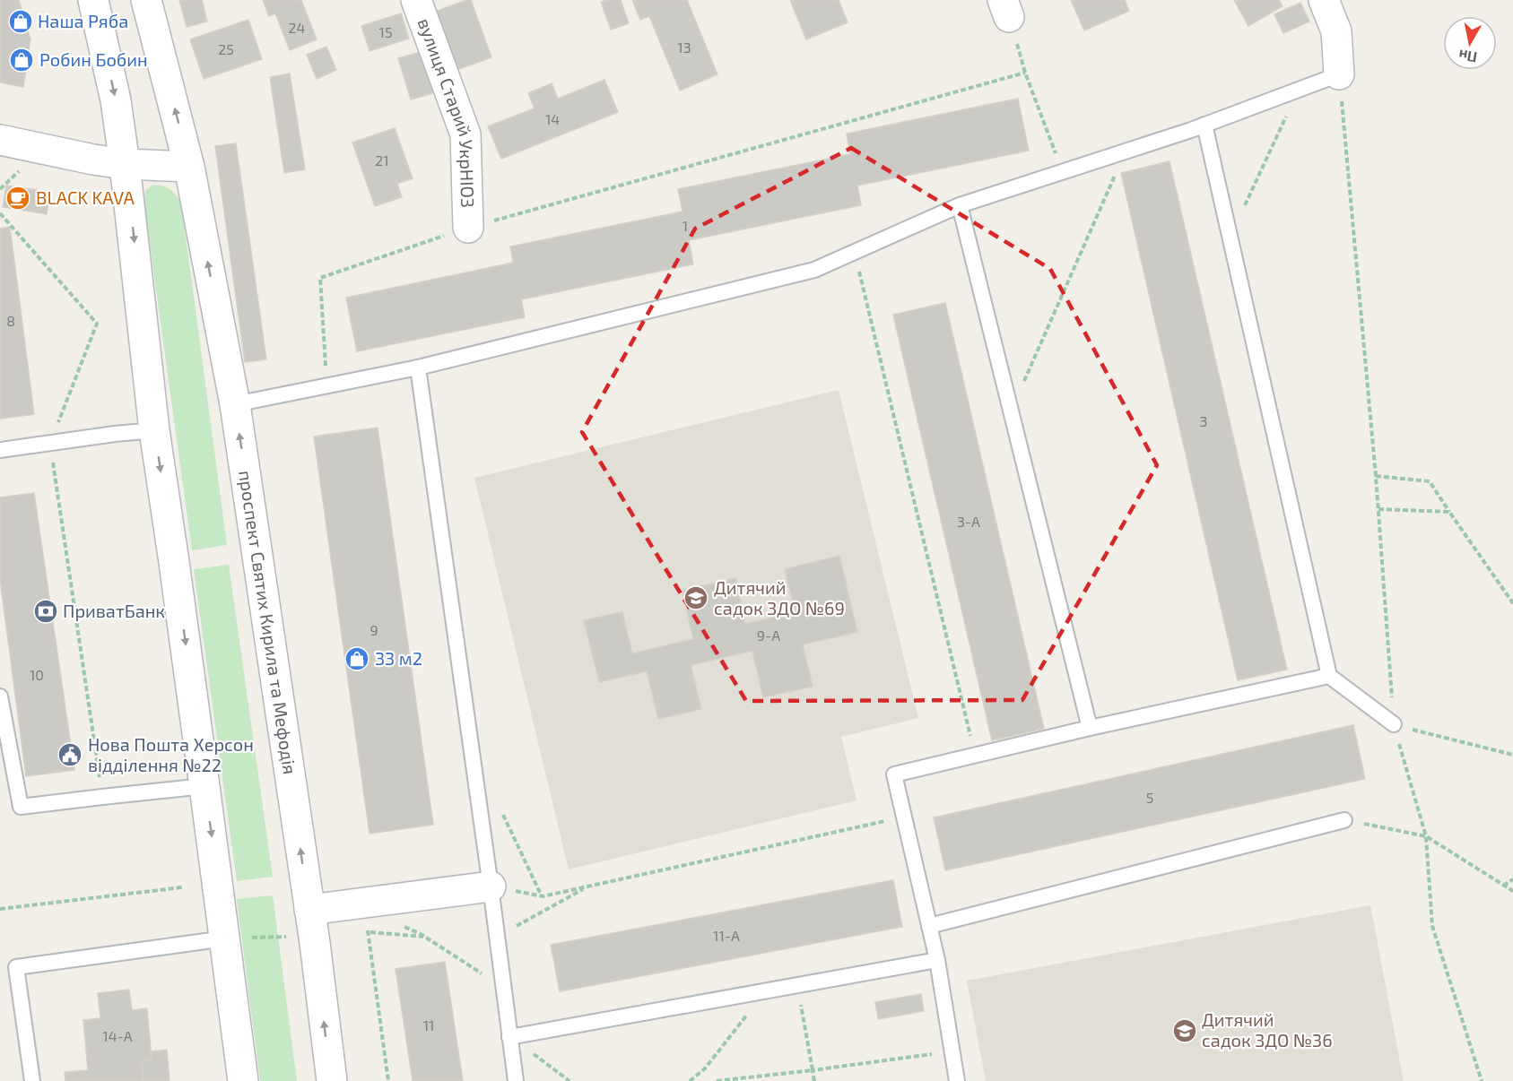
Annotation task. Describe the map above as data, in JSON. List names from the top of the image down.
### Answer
{
  "streets": {
    "street": ["вулиця Старий УкрНІОЗ", "проспект Святих Кирила та Мефодія"]
  },
  "places": {
    "shop": ["Наша Ряба", "Робин Бобин", "33 м2"],
    "cafe": ["BLACK KAVA"],
    "school or university": ["Дитячий садок ЗДО №69", "Дитячий садок ЗДО №36"],
    "bank": ["ПриватБанк"],
    "public building": ["Нова Пошта Херсон відділення №22"]
  },
  "house_numbers": [
    "24",
    "15",
    "13",
    "25",
    "14",
    "21",
    "1",
    "8",
    "3",
    "3-А",
    "9",
    "9-А",
    "10",
    "5",
    "11-А",
    "11",
    "14-А"
  ],
  "north": "bottom"
}
